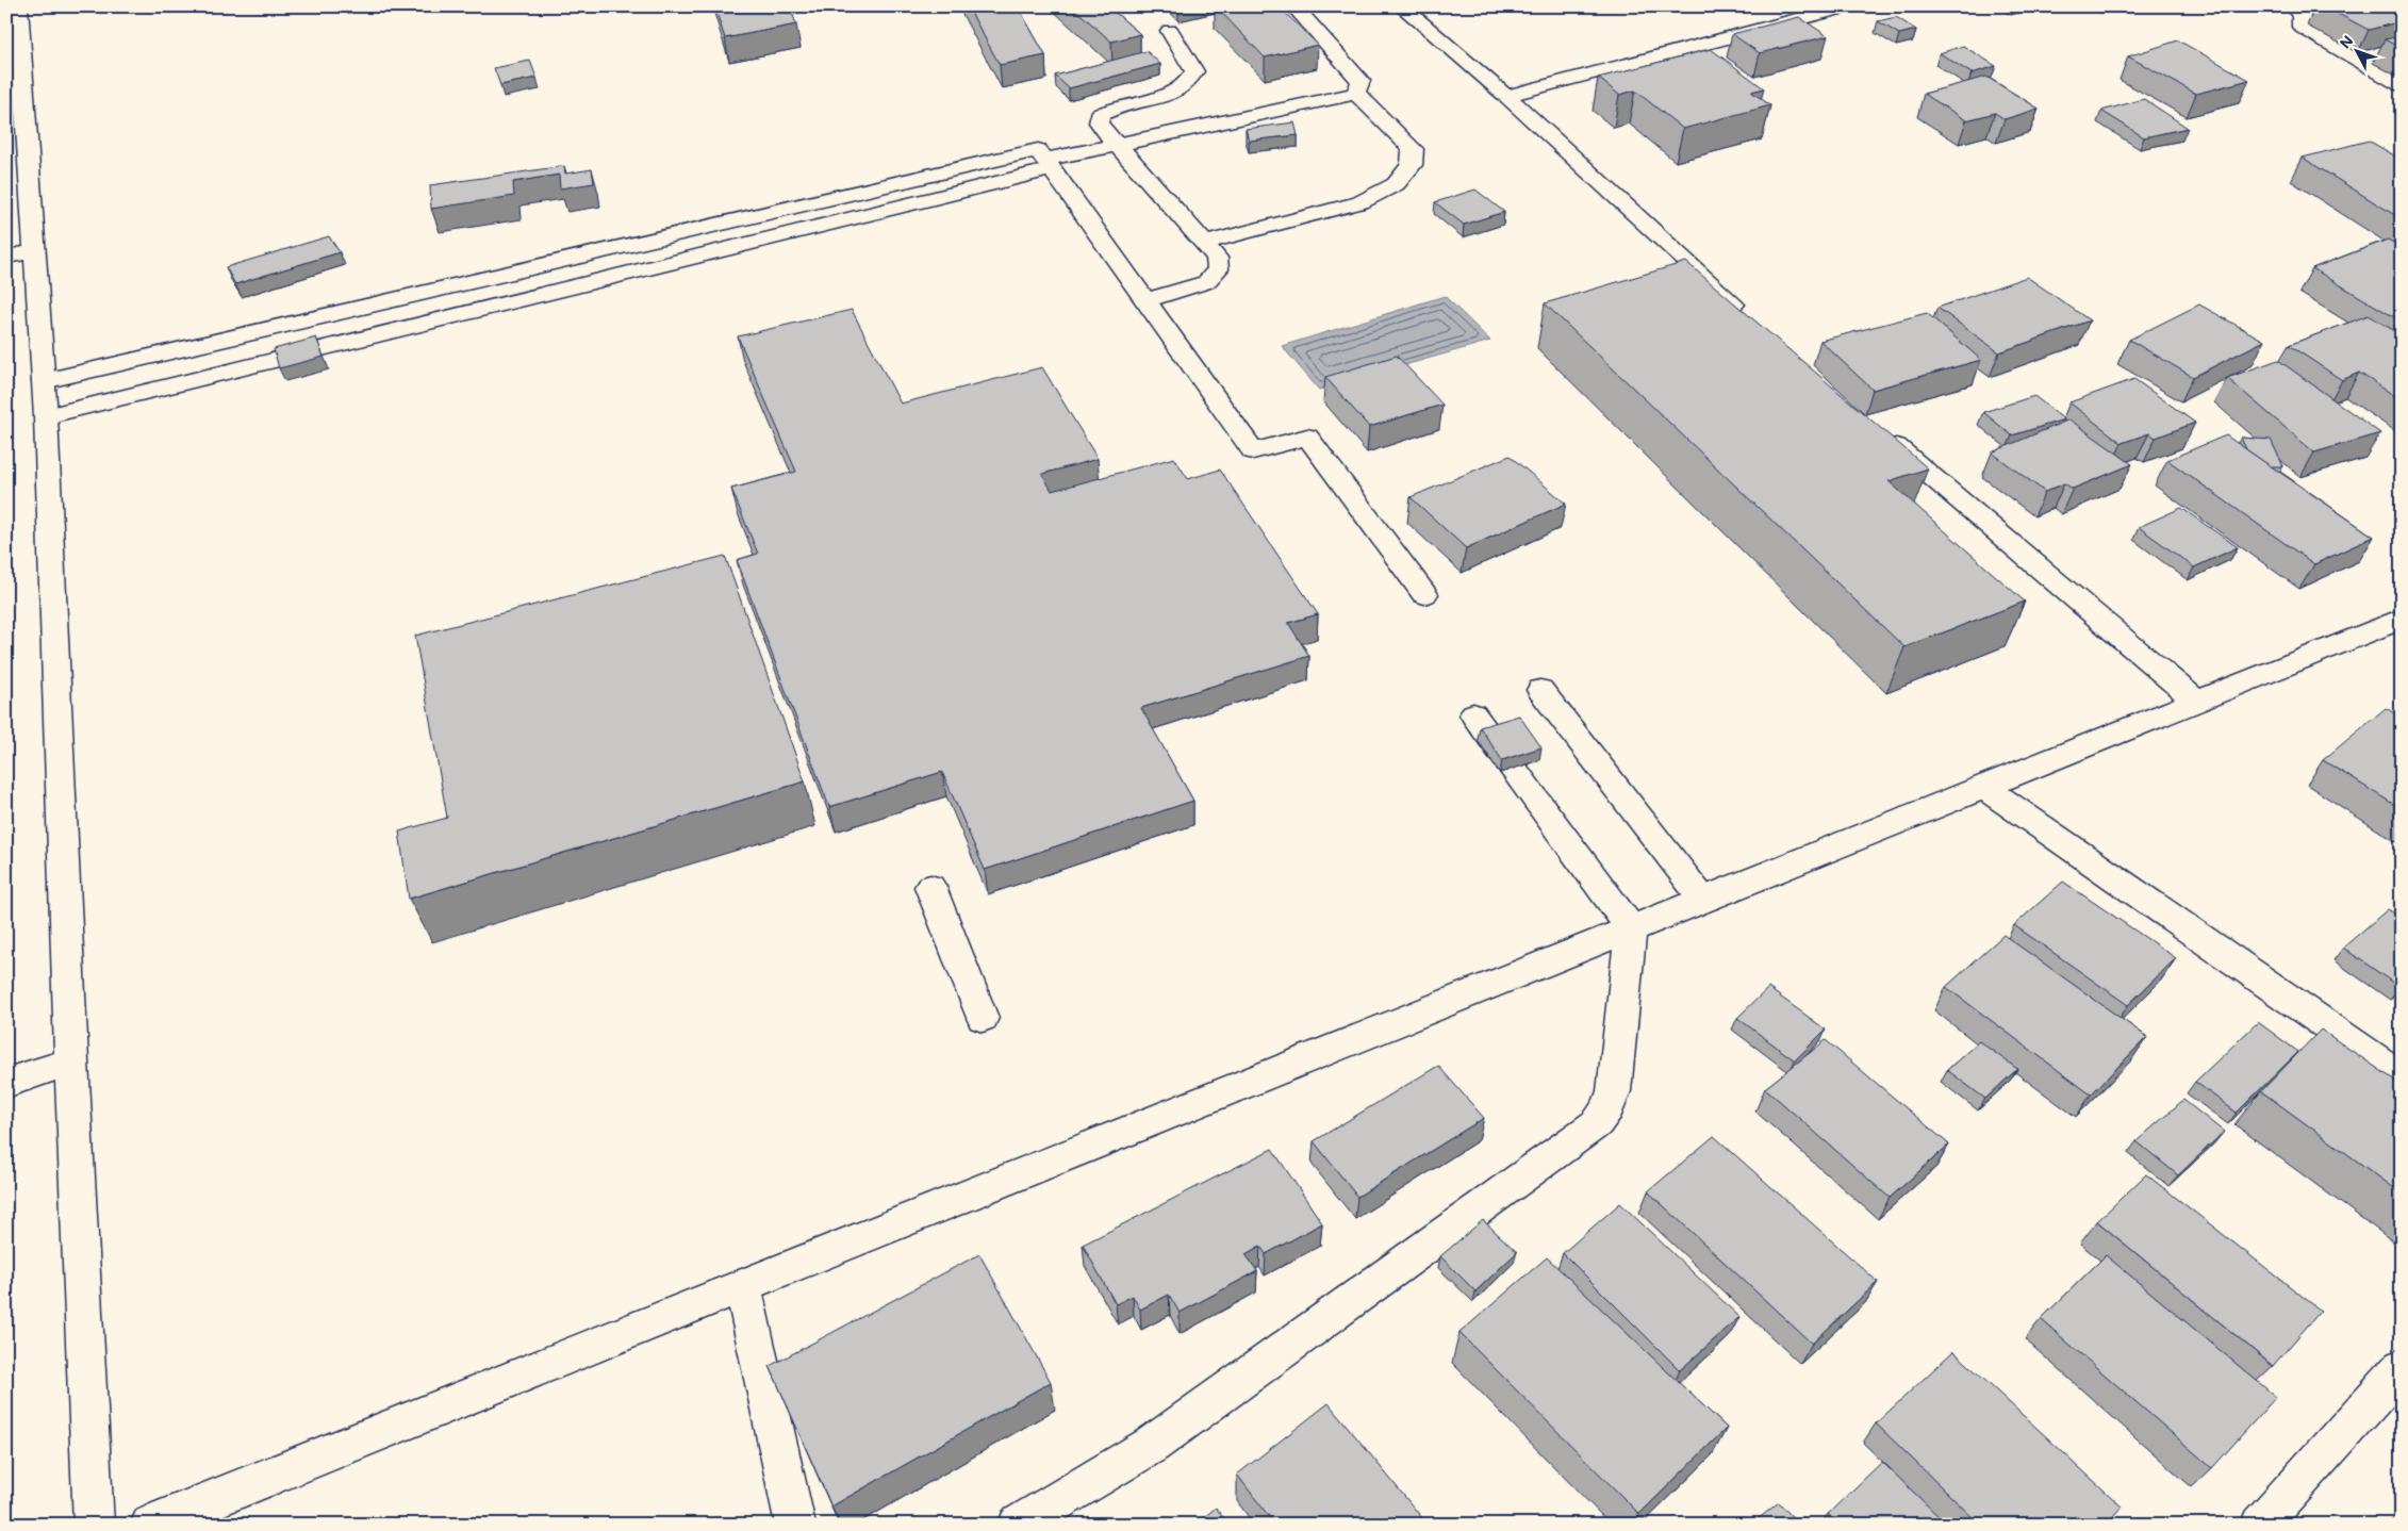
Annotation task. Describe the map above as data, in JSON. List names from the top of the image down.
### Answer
{
  "north": "top left"
}
